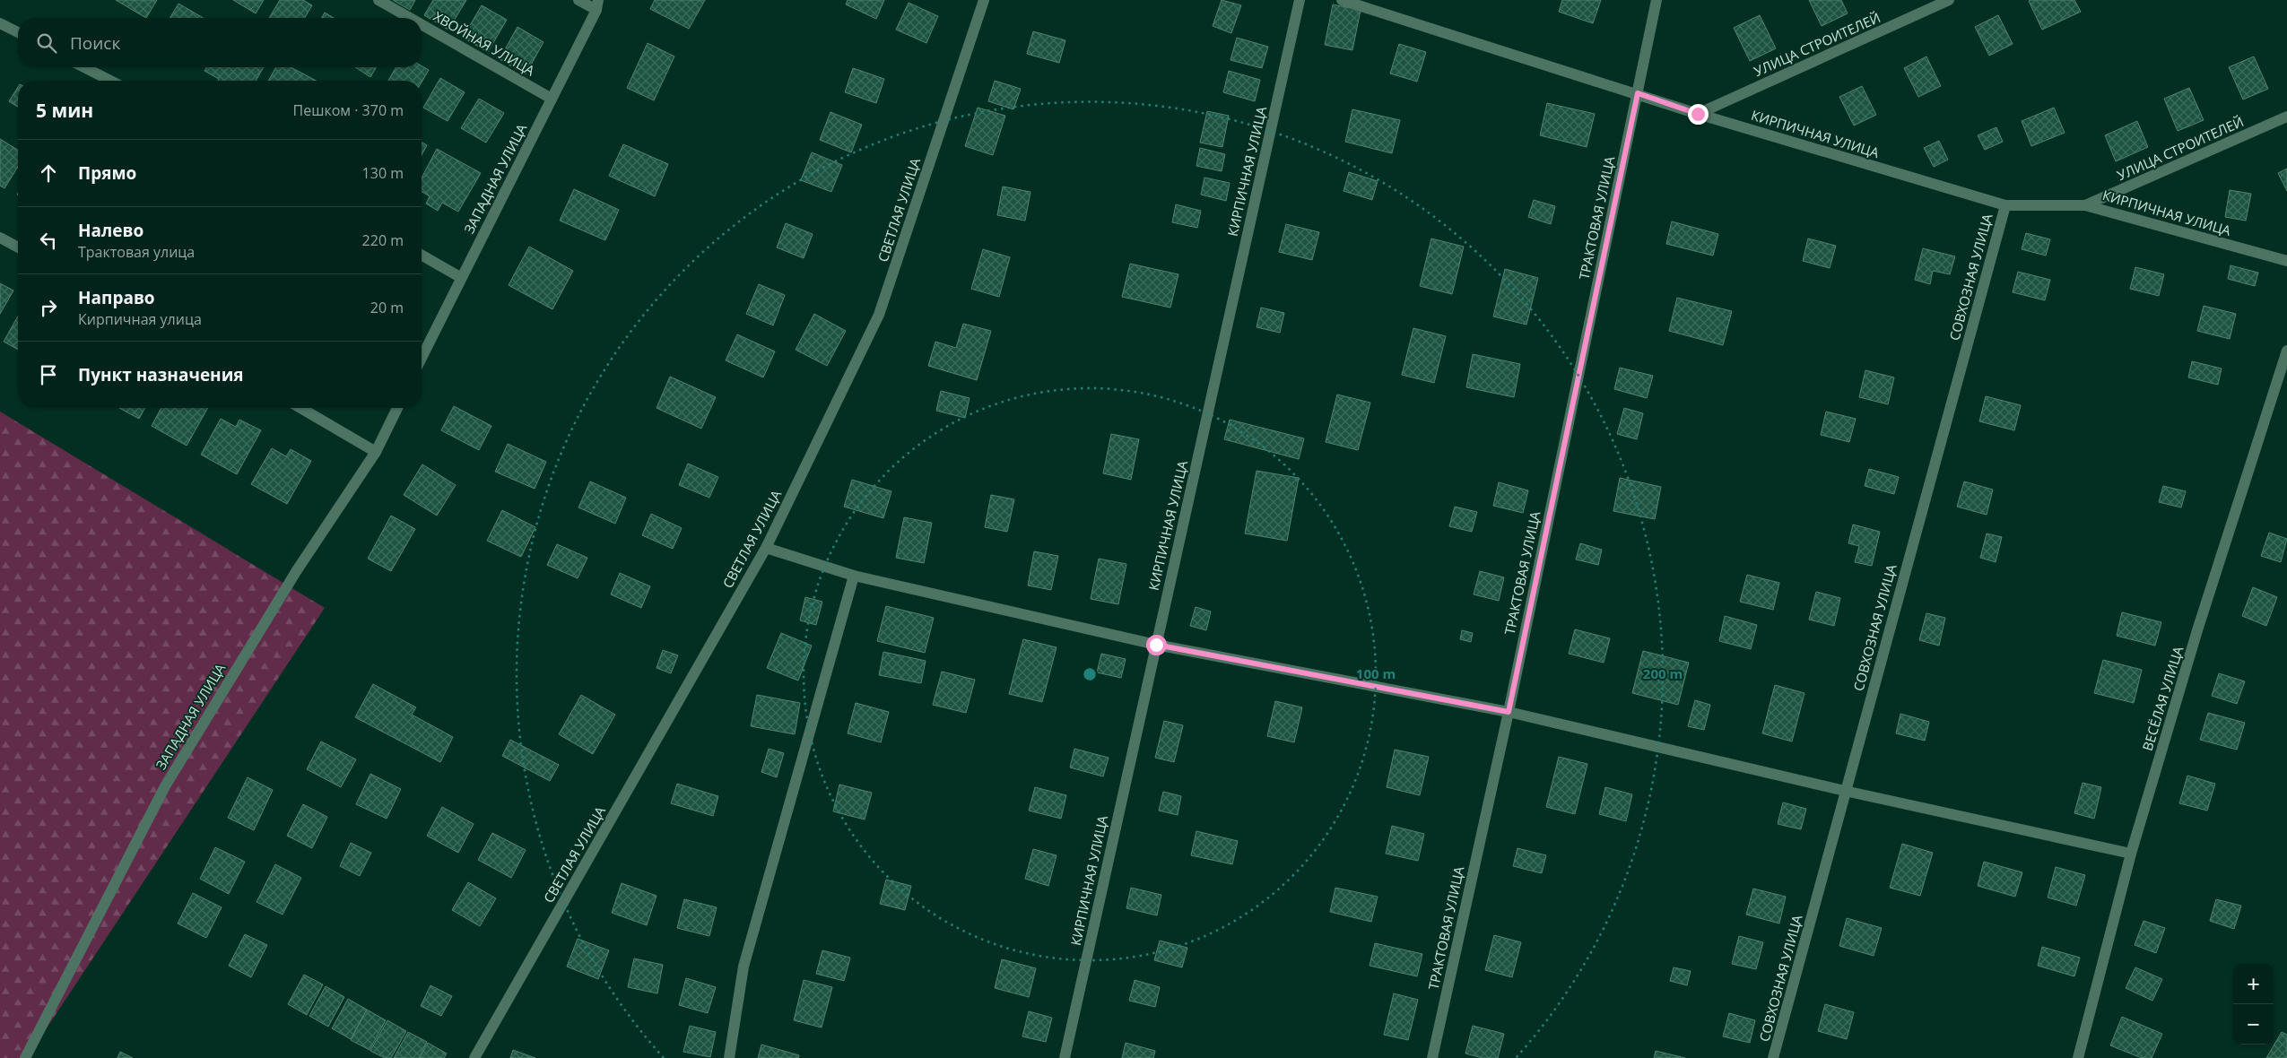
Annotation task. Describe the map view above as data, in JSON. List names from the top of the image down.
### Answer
{
  "streets": {
    "street": [
      "ХВОЙНАЯ УЛИЦА",
      "УЛИЦА СТРОИТЕЛЕЙ",
      "КИРПИЧНАЯ УЛИЦА",
      "ЗАПАДНАЯ УЛИЦА",
      "СВЕТЛАЯ УЛИЦА",
      "ТРАКТОВАЯ УЛИЦА",
      "СОВХОЗНАЯ УЛИЦА",
      "ВЕСЁЛАЯ УЛИЦА"
    ]
  },
  "crossings": [
    ["ХВОЙНАЯ УЛИЦА", "ЗАПАДНАЯ УЛИЦА"],
    ["УЛИЦА СТРОИТЕЛЕЙ", "КИРПИЧНАЯ УЛИЦА"],
    ["КИРПИЧНАЯ УЛИЦА", "ТРАКТОВАЯ УЛИЦА"],
    ["КИРПИЧНАЯ УЛИЦА", "СОВХОЗНАЯ УЛИЦА"]
  ],
  "page": {
    "search": "Поиск",
    "heading": ["5 мин", "Пешком · 370 m"],
    "list": [
      ["Прямо", "130 m"],
      ["Налево", "Трактовая улица", "220 m"],
      ["Направо", "Кирпичная улица", "20 m"],
      "Пункт назначения"
    ],
    "map_buttons": ["+", "−"]
  },
  "rings": ["100 m", "200 m"]
}
